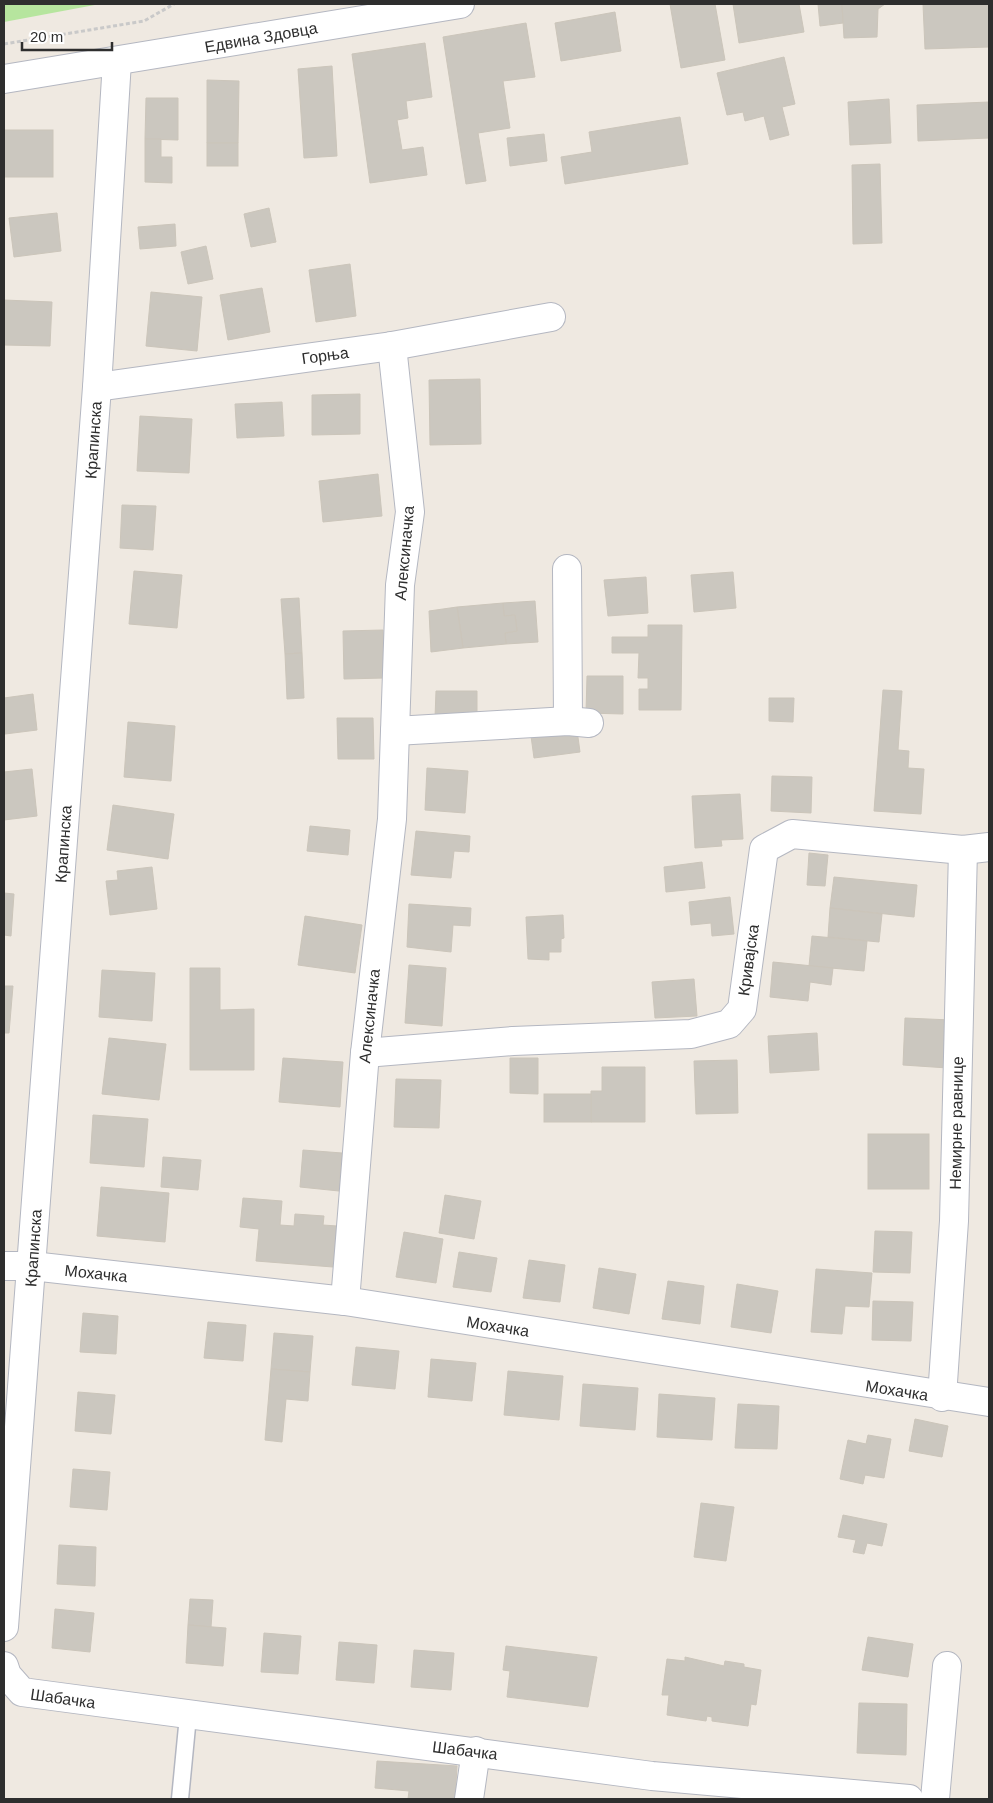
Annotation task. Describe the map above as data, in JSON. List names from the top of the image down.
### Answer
{
  "streets": {
    "street": [
      "Едвина Здовца",
      "Горња",
      "Крапинска",
      "Алексиначка",
      "Кривајска",
      "Немирне равнице",
      "Мохачка",
      "Шабачка"
    ]
  },
  "crossings": [
    ["Едвина Здовца", "Крапинска"],
    ["Горња", "Крапинска"],
    ["Горња", "Алексиначка"],
    ["Крапинска", "Мохачка"],
    ["Алексиначка", "Кривајска"],
    ["Алексиначка", "Мохачка"],
    ["Кривајска", "Немирне равнице"],
    ["Немирне равнице", "Мохачка"]
  ],
  "scale_bar": "20 m"
}
